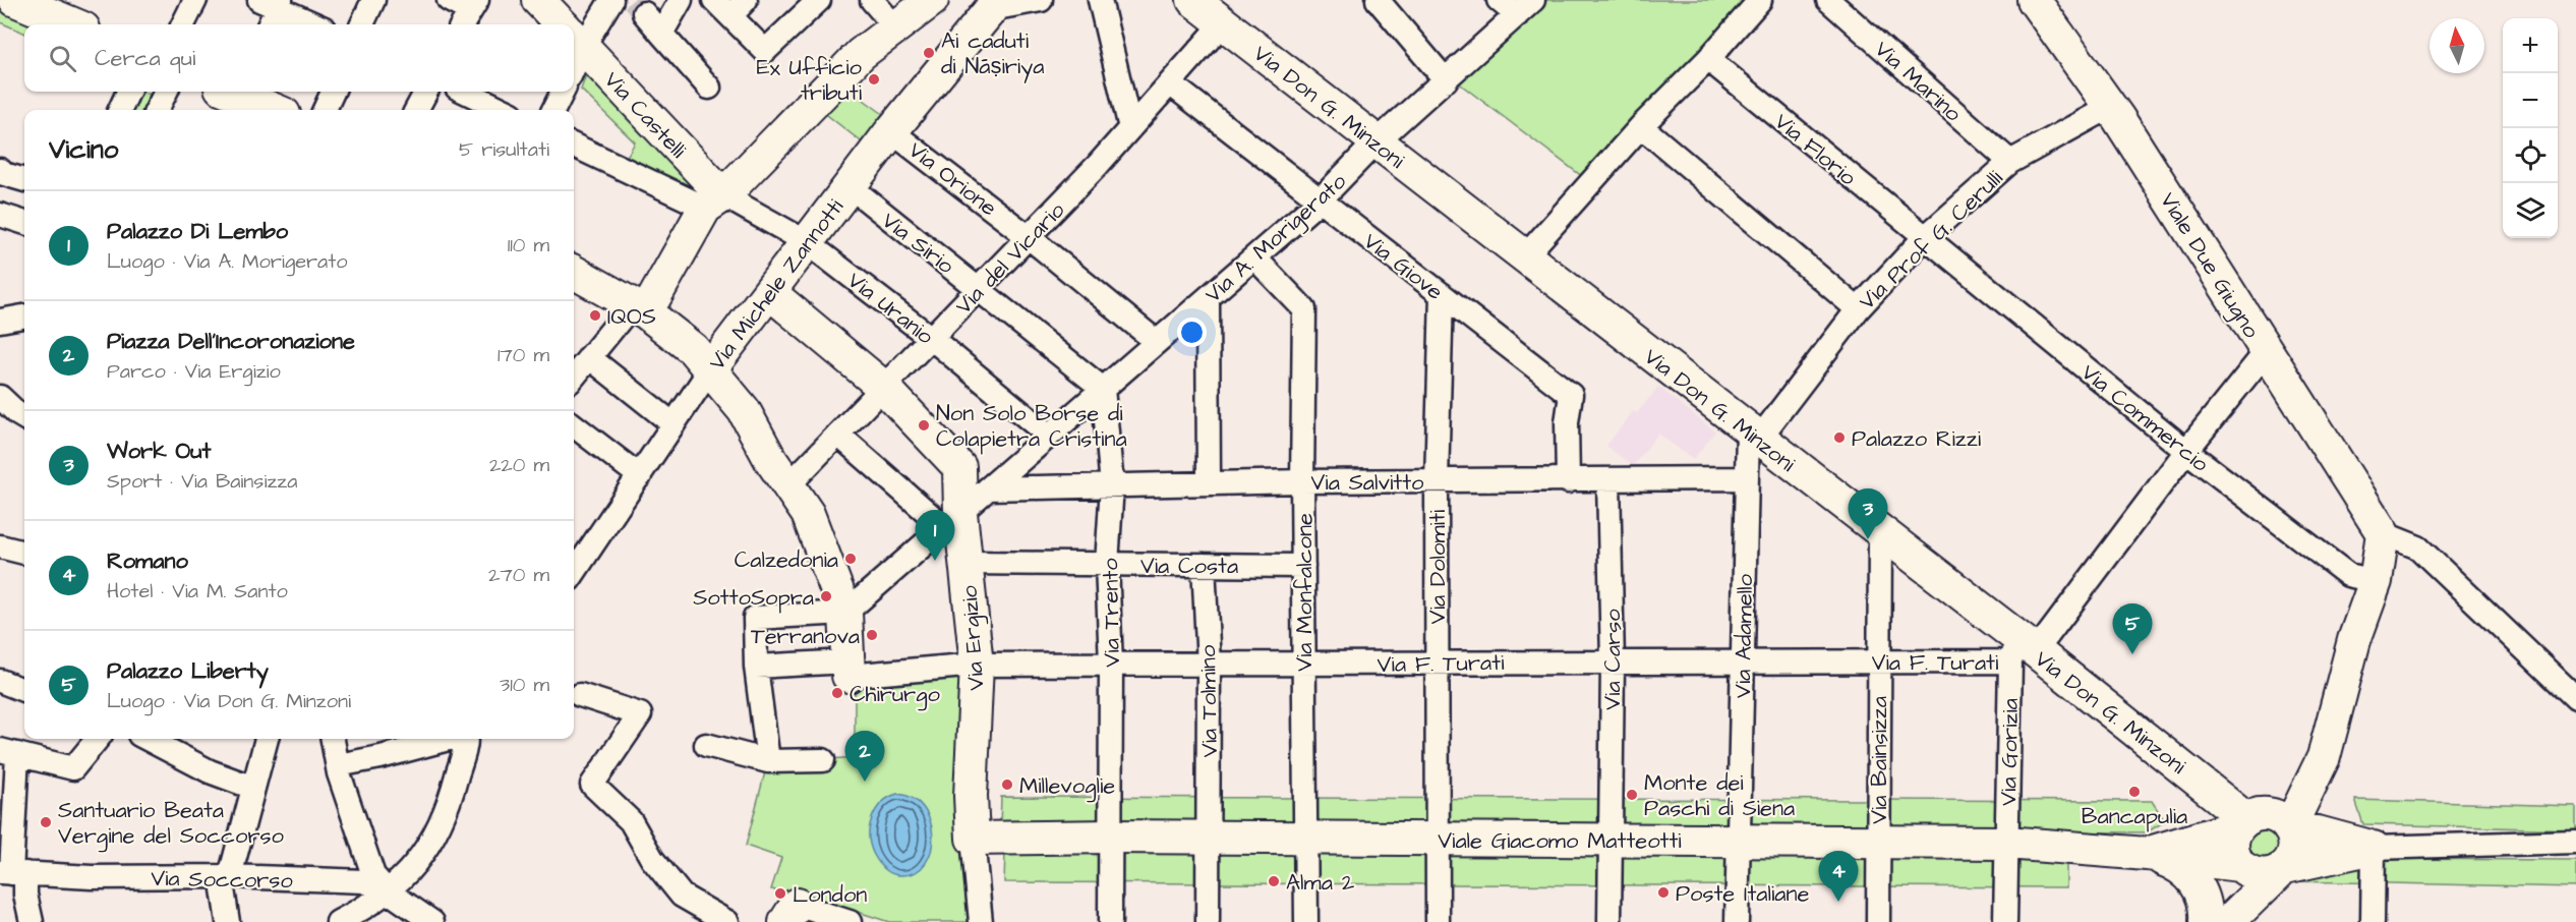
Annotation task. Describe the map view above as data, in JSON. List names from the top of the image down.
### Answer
{
  "streets": {
    "street": [
      "Via Marino",
      "Via Don G. Minzoni",
      "Via Castelli",
      "Via Florio",
      "Via Orione",
      "Via A. Morigerato",
      "Via Prof G. Cerulli",
      "Via Sirio",
      "Via del Vicario",
      "Viale Due Giugno",
      "Via Giove",
      "Via Michele Zannotti",
      "Via Uranio",
      "Via Commercio",
      "Via Salvitto",
      "Via Costa",
      "Via Dolomiti",
      "Via Monfalcone",
      "Via Trento",
      "Via Adamello",
      "Via Ergizio",
      "Via Carso",
      "Via F. Turati",
      "Via Tolmino",
      "Via Gorizia",
      "Via Bainsizza",
      "Viale Giacomo Matteotti",
      "Via Soccorso"
    ]
  },
  "crossings": [
    ["Via Marino", "Via Prof G. Cerulli"],
    ["Via Don G. Minzoni", "Via A. Morigerato"],
    ["Via Don G. Minzoni", "Via Prof G. Cerulli"],
    ["Via Don G. Minzoni", "Via del Vicario"],
    ["Via Don G. Minzoni", "Via Adamello"],
    ["Via Don G. Minzoni", "Via F. Turati"],
    ["Via Don G. Minzoni", "Via Gorizia"],
    ["Via Don G. Minzoni", "Via Bainsizza"],
    ["Via Castelli", "Via Uranio"],
    ["Via Florio", "Via Prof G. Cerulli"],
    ["Via Florio", "Via Commercio"],
    ["Via Orione", "Via A. Morigerato"],
    ["Via Orione", "Via del Vicario"],
    ["Via Orione", "Via Michele Zannotti"],
    ["Via A. Morigerato", "Via Sirio"],
    ["Via A. Morigerato", "Via Giove"],
    ["Via A. Morigerato", "Via Uranio"],
    ["Via A. Morigerato", "Via Salvitto"],
    ["Via A. Morigerato", "Via Monfalcone"],
    ["Via A. Morigerato", "Via Trento"],
    ["Via A. Morigerato", "Via Ergizio"],
    ["Via Prof G. Cerulli", "Viale Due Giugno"],
    ["Via Prof G. Cerulli", "Via Commercio"],
    ["Via Prof G. Cerulli", "Via Adamello"],
    ["Via Sirio", "Via del Vicario"],
    ["Via Sirio", "Via Michele Zannotti"],
    ["Via Sirio", "Via Trento"],
    ["Via del Vicario", "Via Giove"],
    ["Via del Vicario", "Via Uranio"],
    ["Via del Vicario", "Via Ergizio"],
    ["Via Giove", "Via Salvitto"],
    ["Via Giove", "Via Dolomiti"],
    ["Via Michele Zannotti", "Via Uranio"],
    ["Via Michele Zannotti", "Via Ergizio"],
    ["Via Salvitto", "Via Dolomiti"],
    ["Via Salvitto", "Via Monfalcone"],
    ["Via Salvitto", "Via Trento"],
    ["Via Salvitto", "Via Adamello"],
    ["Via Salvitto", "Via Carso"],
    ["Via Costa", "Via Monfalcone"],
    ["Via Costa", "Via Trento"],
    ["Via Costa", "Via Ergizio"],
    ["Via Costa", "Via Tolmino"],
    ["Via Dolomiti", "Via F. Turati"],
    ["Via Dolomiti", "Viale Giacomo Matteotti"],
    ["Via Monfalcone", "Via F. Turati"],
    ["Via Monfalcone", "Viale Giacomo Matteotti"],
    ["Via Trento", "Via F. Turati"],
    ["Via Trento", "Viale Giacomo Matteotti"],
    ["Via Adamello", "Via F. Turati"],
    ["Via Adamello", "Viale Giacomo Matteotti"],
    ["Via Ergizio", "Via F. Turati"],
    ["Via Ergizio", "Viale Giacomo Matteotti"],
    ["Via Carso", "Via F. Turati"],
    ["Via Carso", "Viale Giacomo Matteotti"],
    ["Via F. Turati", "Via Tolmino"],
    ["Via F. Turati", "Via Gorizia"],
    ["Via F. Turati", "Via Bainsizza"],
    ["Via Tolmino", "Viale Giacomo Matteotti"],
    ["Via Gorizia", "Viale Giacomo Matteotti"],
    ["Via Bainsizza", "Viale Giacomo Matteotti"]
  ],
  "places": [
    "Ai caduti di Nāṣiriya",
    "Ex Ufficio tributi",
    "IQOS",
    "Non Solo Borse di Colapietra Cristina",
    "Palazzo Rizzi",
    "Calzedonia",
    "SottoSopra",
    "Terranova",
    "Chirurgo",
    "Millevoglie",
    "Bancapulia",
    "Monte dei Paschi di Siena",
    "Santuario Beata Vergine del Soccorso",
    "Alma 2",
    "Poste Italiane",
    "London"
  ],
  "north": "top",
  "page": {
    "map_buttons": ["+", "−"],
    "search": "Cerca qui",
    "heading": ["Vicino", "5 risultati"],
    "list": [
      {
        "mark": "1",
        "name": "Palazzo Di Lembo",
        "note": "Luogo · Via A. Morigerato",
        "value": "110 m"
      },
      {
        "mark": "2",
        "name": "Piazza Dell'Incoronazione",
        "note": "Parco · Via Ergizio",
        "value": "170 m"
      },
      {
        "mark": "3",
        "name": "Work Out",
        "note": "Sport · Via Bainsizza",
        "value": "220 m"
      },
      {
        "mark": "4",
        "name": "Romano",
        "note": "Hotel · Via M. Santo",
        "value": "270 m"
      },
      {
        "mark": "5",
        "name": "Palazzo Liberty",
        "note": "Luogo · Via Don G. Minzoni",
        "value": "310 m"
      }
    ],
    "pins": [
      "3",
      "1",
      "5",
      "2",
      "4"
    ]
  }
}
